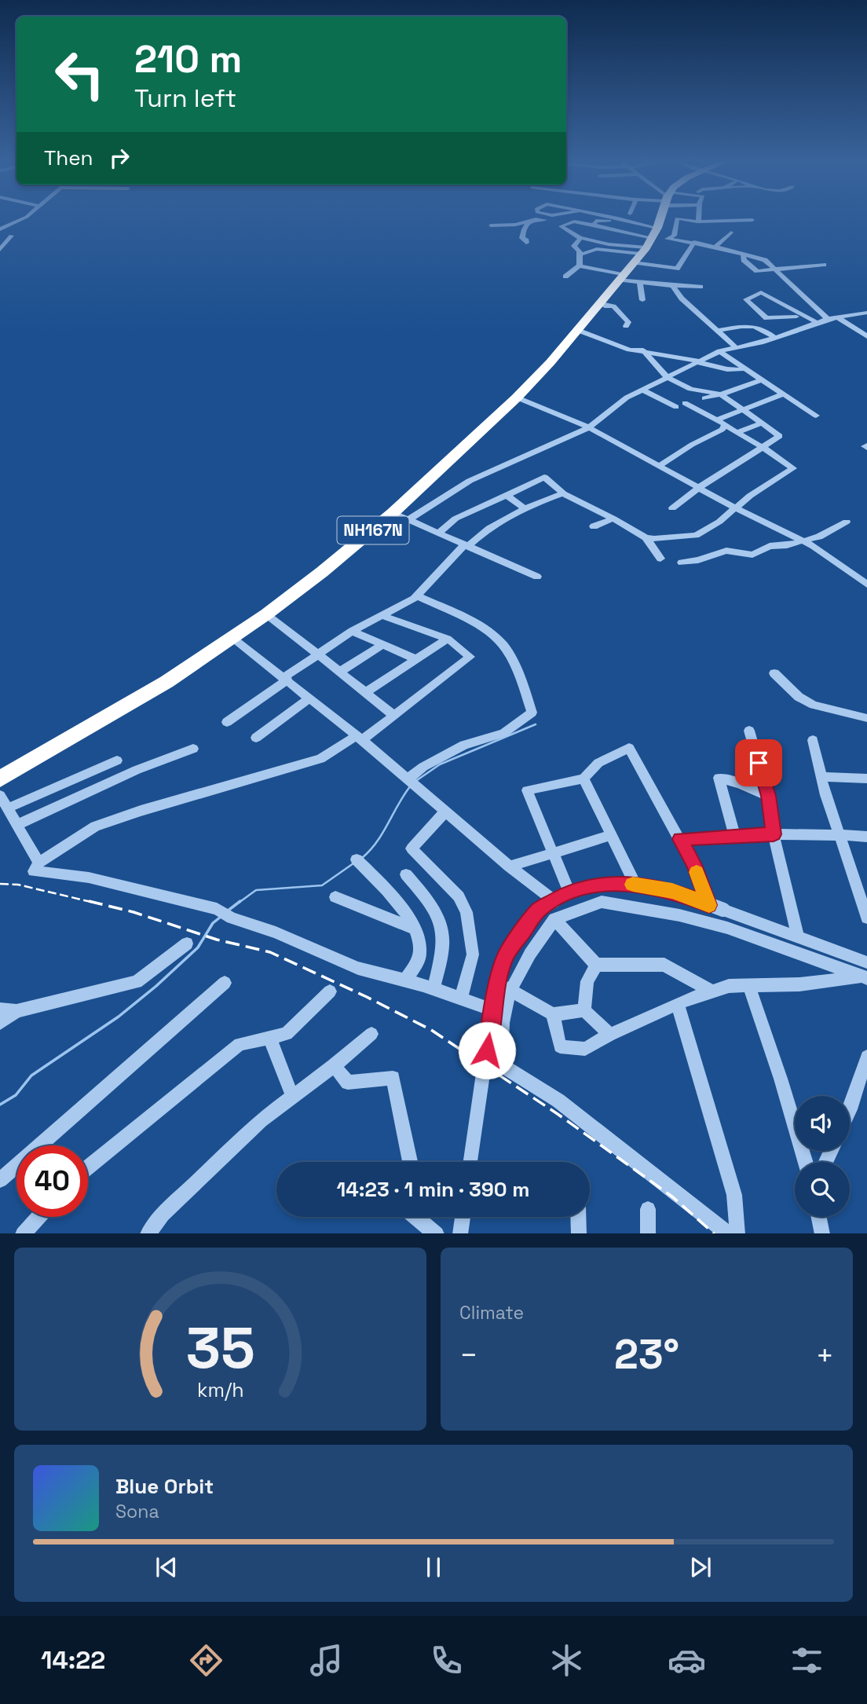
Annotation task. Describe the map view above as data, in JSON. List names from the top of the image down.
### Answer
{
  "streets": {
    "highway": ["NH167N"]
  },
  "page": {
    "turn": ["210 m", "Turn left"],
    "then": "Then",
    "limit": "40",
    "trip": "14:23 · 1 min · 390 m",
    "tile": "Climate",
    "heat": ["−", "23°", "+"],
    "song": ["Blue Orbit", "Sona"],
    "tabs": "14:22",
    "gauge": ["35", "km/h"]
  }
}
